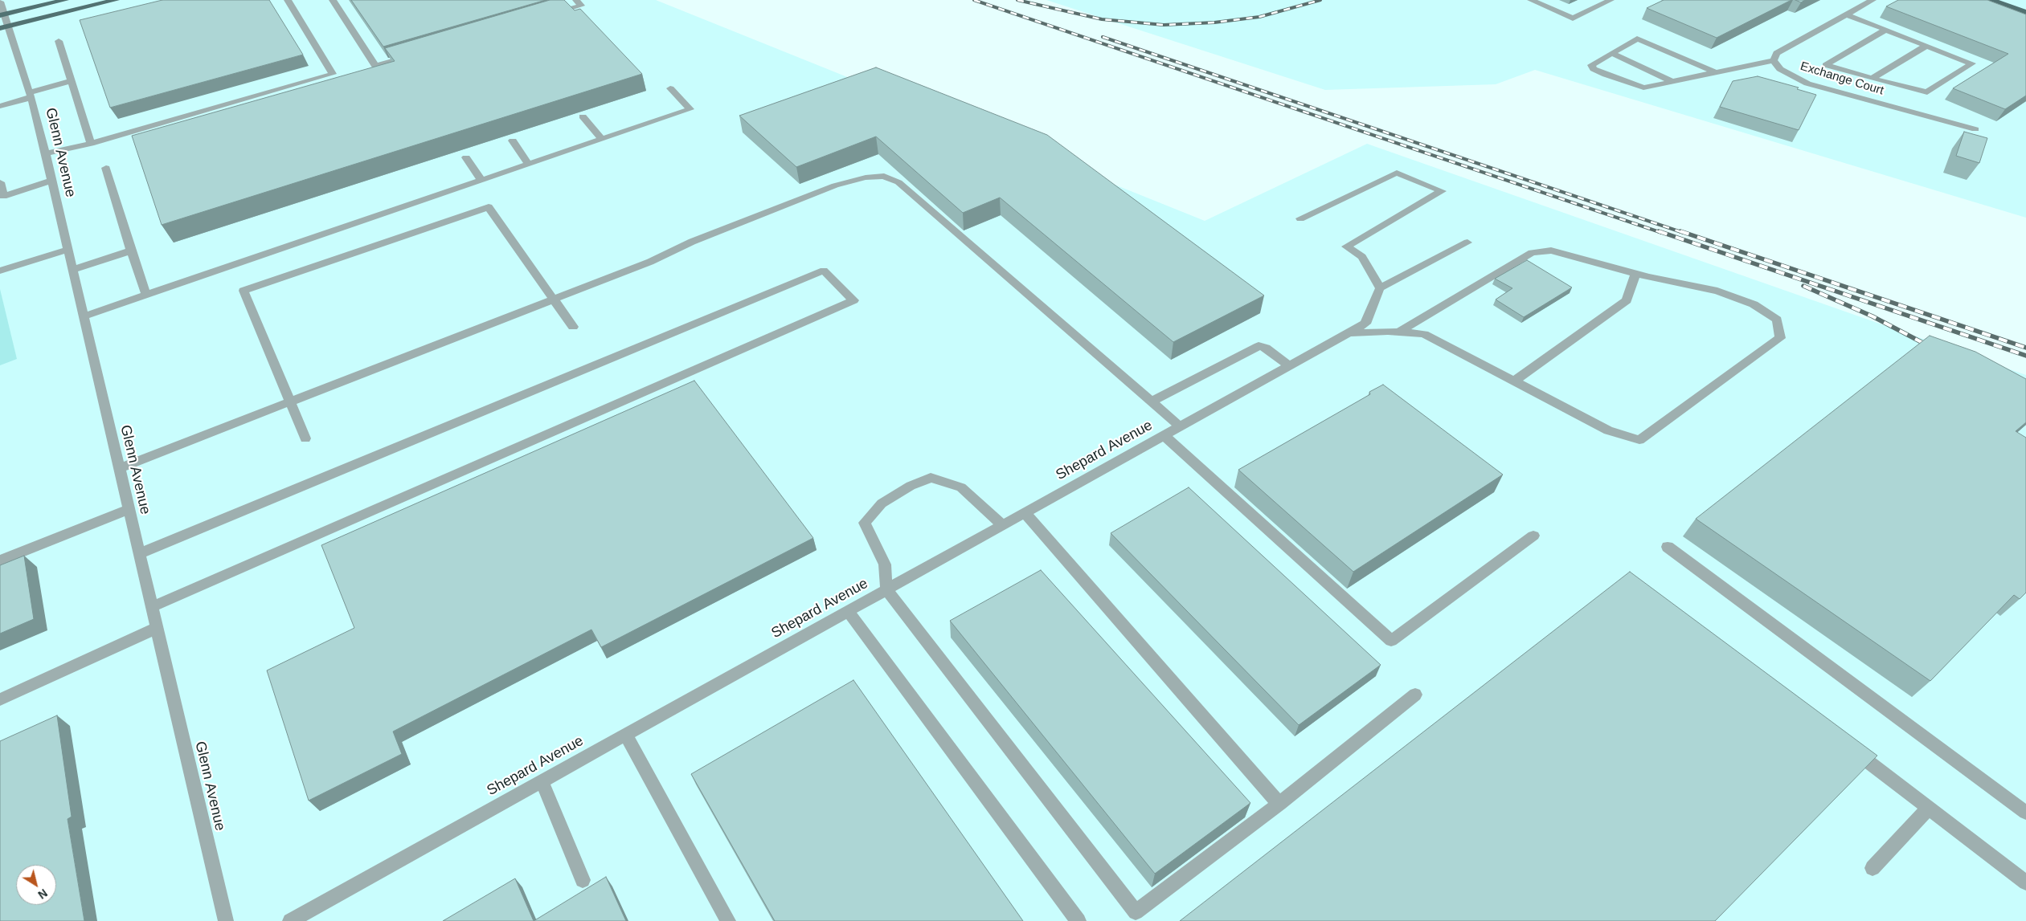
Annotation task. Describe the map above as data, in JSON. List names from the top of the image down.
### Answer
{
  "streets": {
    "street": ["Exchange Court", "Glenn Avenue", "Shepard Avenue"]
  },
  "north": "bottom right"
}
